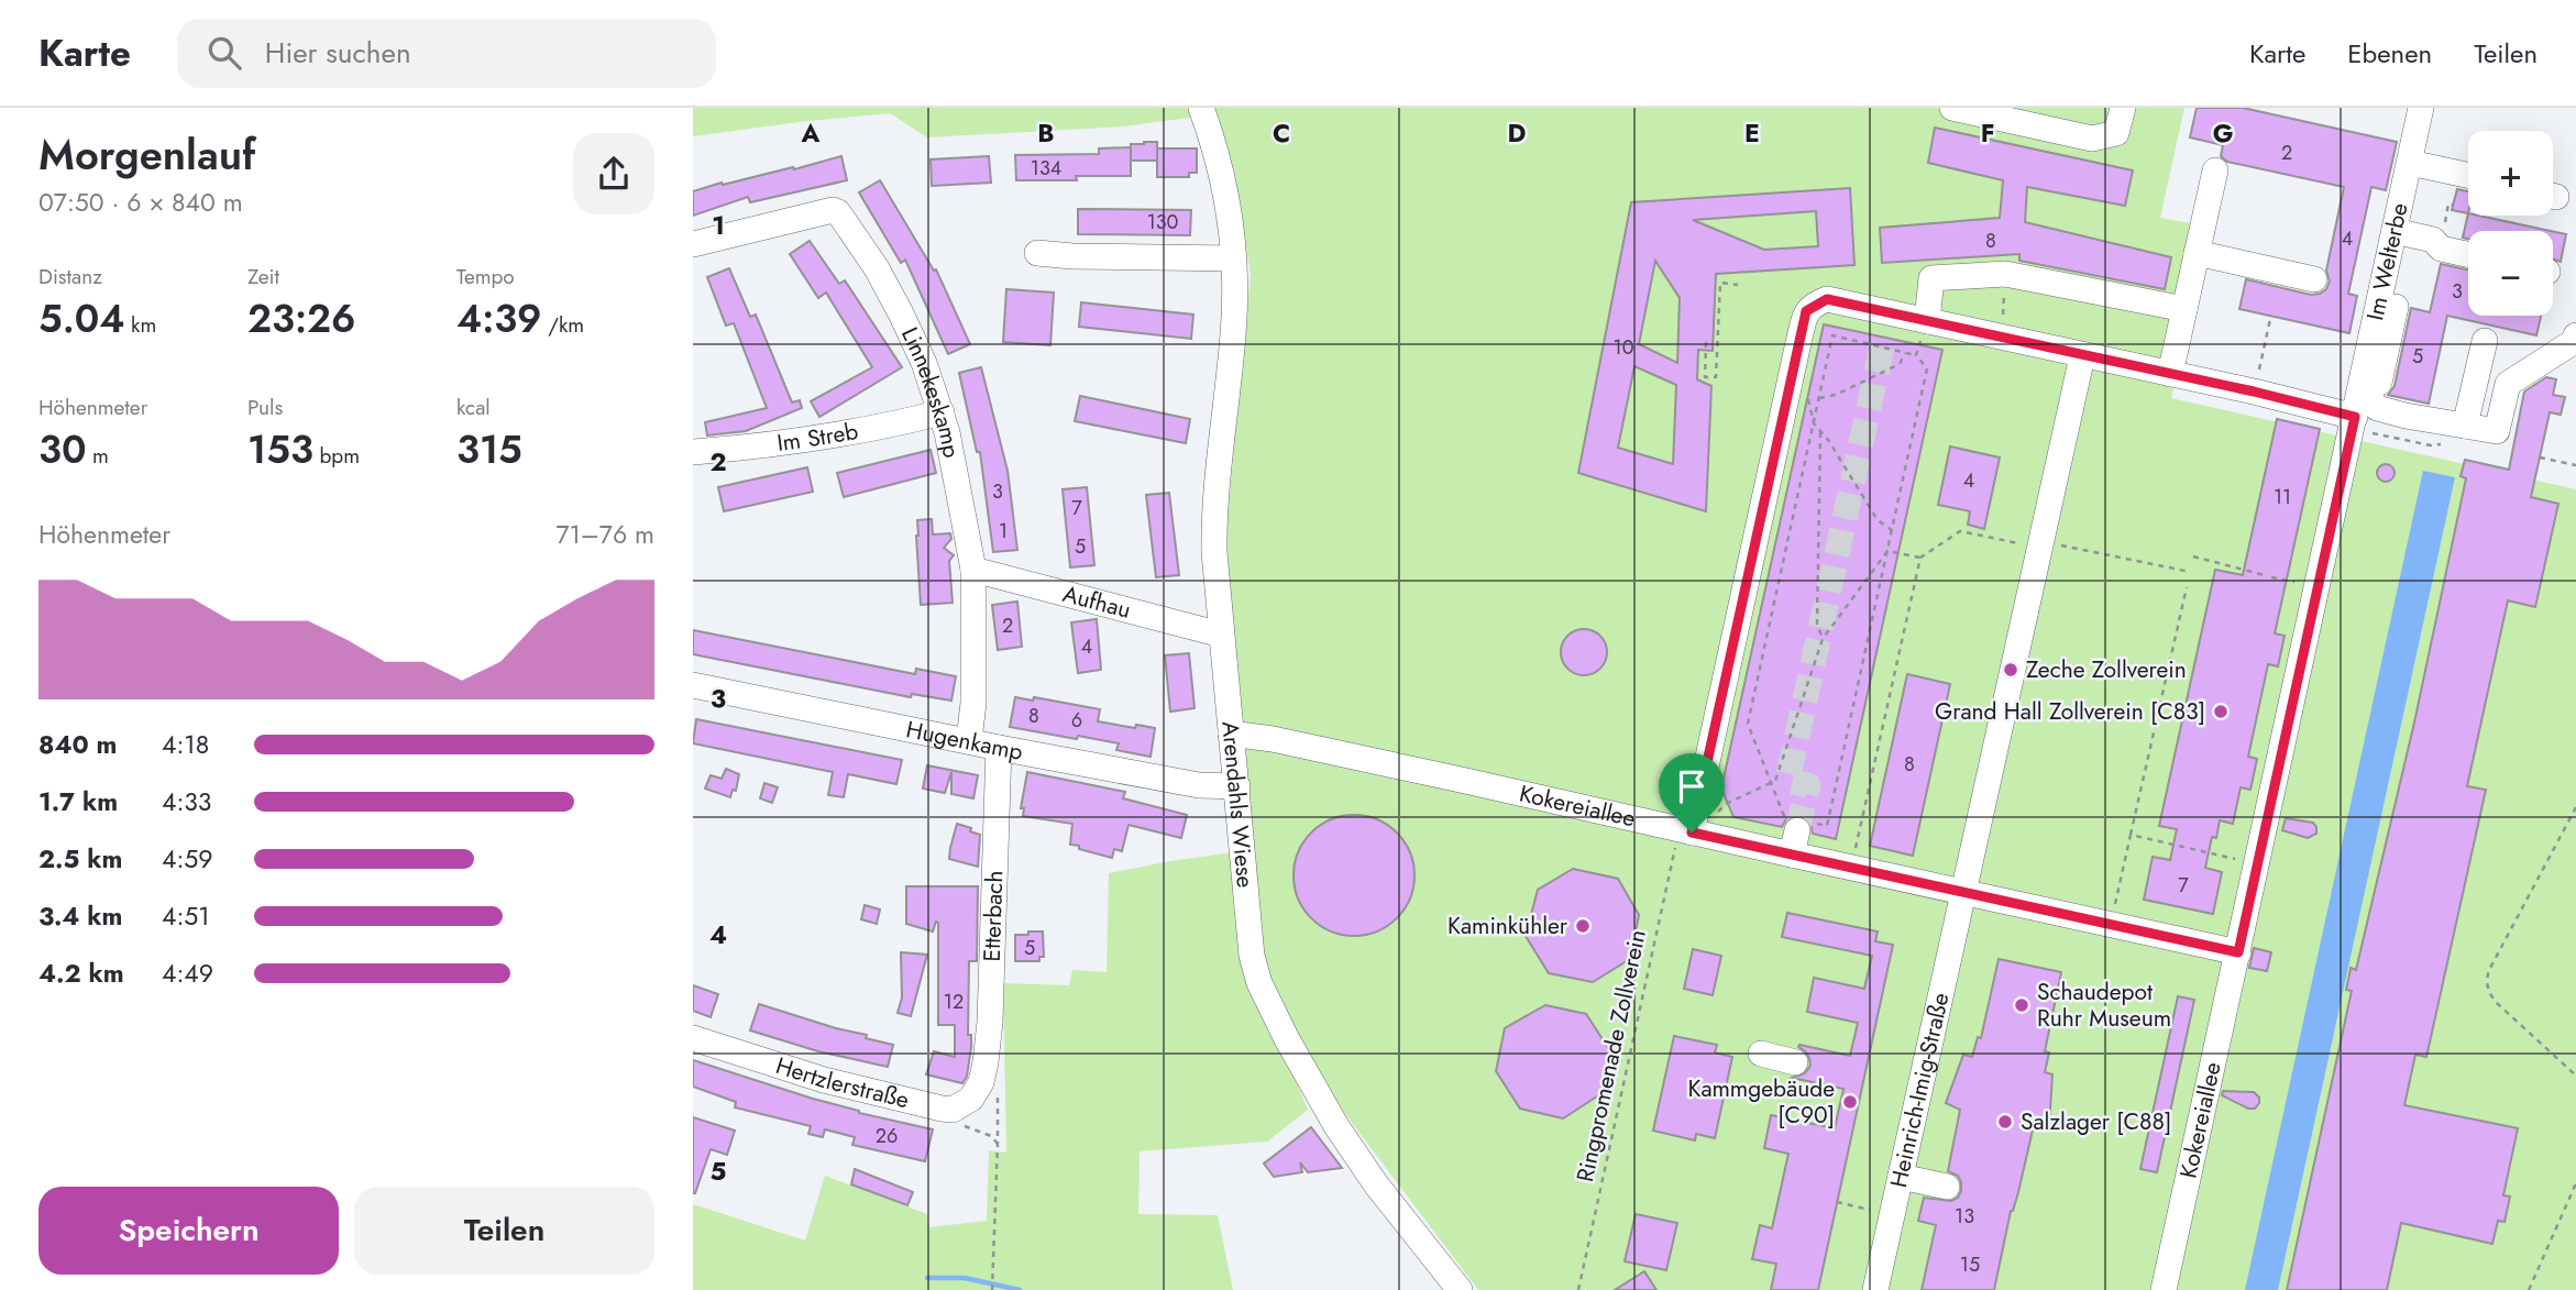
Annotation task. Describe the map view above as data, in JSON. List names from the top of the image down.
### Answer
{
  "streets": {
    "street": [
      "Im Welterbe",
      "Linnekeskamp",
      "Im Streb",
      "Aufhau",
      "Hugenkamp",
      "Arendahls Wiese",
      "Kokereiallee",
      "Etterbach",
      "Hertzlerstraße",
      "Heinrich-Imig-Straße"
    ],
    "path": ["Ringpromenade Zollverein"]
  },
  "crossings": [
    ["Im Welterbe", "Kokereiallee"],
    ["Linnekeskamp", "Im Streb"],
    ["Linnekeskamp", "Aufhau"],
    ["Linnekeskamp", "Hugenkamp"],
    ["Aufhau", "Arendahls Wiese"],
    ["Hugenkamp", "Arendahls Wiese"],
    ["Hugenkamp", "Etterbach"],
    ["Arendahls Wiese", "Kokereiallee"],
    ["Kokereiallee", "Ringpromenade Zollverein"],
    ["Kokereiallee", "Heinrich-Imig-Straße"]
  ],
  "places": [
    "Zeche Zollverein",
    "Grand Hall Zollverein [C83]",
    "Kaminkühler",
    "Schaudepot Ruhr Museum",
    "Kammgebäude [C90]",
    "Salzlager [C88]"
  ],
  "house_numbers": [
    "2",
    "134",
    "130",
    "4",
    "8",
    "3",
    "10",
    "5",
    "4",
    "3",
    "11",
    "7",
    "1",
    "5",
    "2",
    "4",
    "8",
    "6",
    "8",
    "7",
    "5",
    "12",
    "26",
    "13",
    "15"
  ],
  "page": {
    "header": "Karte",
    "search": "Hier suchen",
    "nav": ["Karte", "Ebenen", "Teilen"],
    "heading": ["Morgenlauf", "07:50 · 6 × 840 m"],
    "map_buttons": ["+", "−"],
    "stats": [
      ["Distanz", "5.04 km"],
      ["Zeit", "23:26"],
      ["Tempo", "4:39 /km"],
      ["Höhenmeter", "30 m"],
      ["Puls", "153 bpm"],
      ["kcal", "315"]
    ],
    "chart": ["Höhenmeter", "71–76 m"],
    "list": [
      {
        "name": "840 m",
        "note": "4:18"
      },
      {
        "name": "1.7 km",
        "note": "4:33"
      },
      {
        "name": "2.5 km",
        "note": "4:59"
      },
      {
        "name": "3.4 km",
        "note": "4:51"
      },
      {
        "name": "4.2 km",
        "note": "4:49"
      }
    ],
    "buttons": ["Speichern", "Teilen"]
  },
  "grid": {
    "columns": [
      "A",
      "B",
      "C",
      "D",
      "E",
      "F",
      "G"
    ],
    "rows": [
      "1",
      "2",
      "3",
      "4",
      "5"
    ]
  }
}
